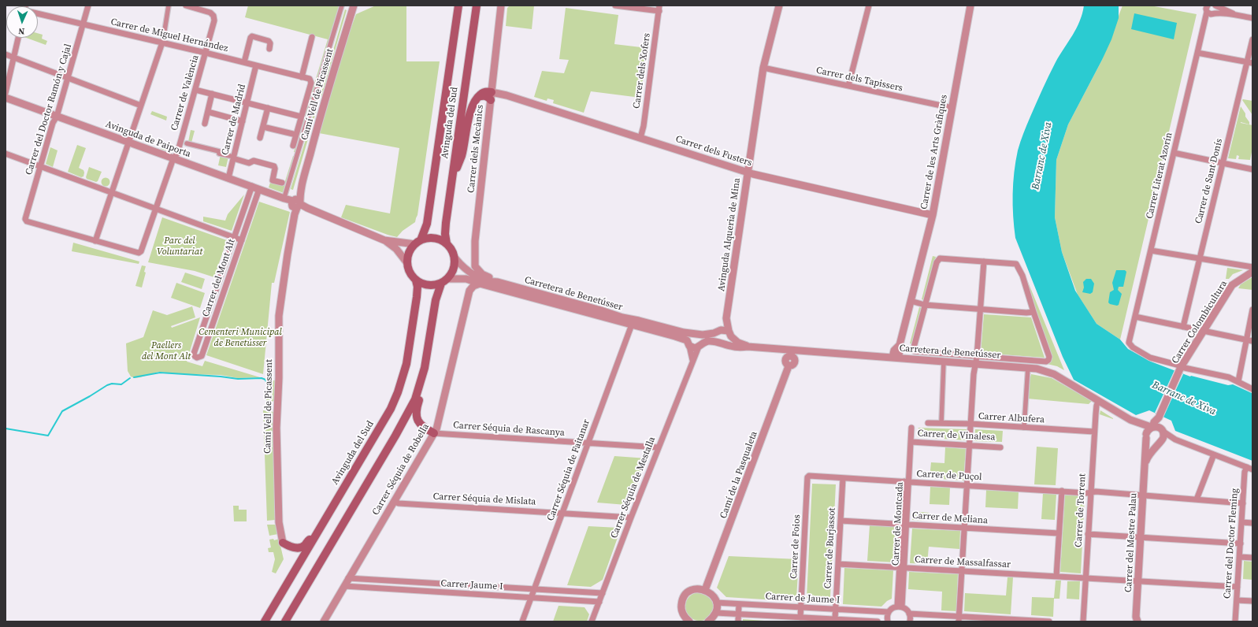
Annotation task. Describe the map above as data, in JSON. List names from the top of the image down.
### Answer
{
  "streets": {
    "main road": ["Avinguda del Sud"],
    "street": [
      "Carrer de Miguel Hernández",
      "Carrer dels Xofers",
      "Carrer dels Tapissers",
      "Carrer de València",
      "Camí Vell de Picassent",
      "Carrer del Doctor Ramón y Cajal",
      "Carrer de Madrid",
      "Avinguda de Paiporta",
      "Carrer dels Mecànics",
      "Carrer dels Fusters",
      "Carrer de les Arts Gràfiques",
      "Carrer Literat Azorín",
      "Carrer de Sant Donís",
      "Avinguda Alqueria de Mina",
      "Carrer del Mont Alt",
      "Carretera de Benetússer",
      "Carrer Colombicultura",
      "Carrer Albufera",
      "Carrer Séquia de Rascanya",
      "Carrer de Vinalesa",
      "Carrer Séquia de Robella",
      "Carrer Séquia de Faitanar",
      "Camí de la Pasqualeta",
      "Carrer de Puçol",
      "Carrer Séquia de Mestalla",
      "Carrer Séquia de Mislata",
      "Carrer de Torrent",
      "Carrer de Meliana",
      "Carrer de Montcada",
      "Carrer del Mestre Palau",
      "Carrer del Doctor Fleming",
      "Carrer de Foios",
      "Carrer de Burjassot",
      "Carrer de Massalfassar",
      "Carrer Jaume I",
      "Carrer de Jaume I"
    ]
  },
  "crossings": [
    ["Carrer de Miguel Hernández", "Carrer de València"],
    ["Carrer de Miguel Hernández", "Carrer del Doctor Ramón y Cajal"],
    ["Carrer de Miguel Hernández", "Carrer de Madrid"],
    ["Carrer dels Xofers", "Carrer dels Fusters"],
    ["Carrer dels Tapissers", "Carrer de les Arts Gràfiques"],
    ["Carrer dels Tapissers", "Avinguda Alqueria de Mina"],
    ["Carrer de València", "Carrer del Doctor Ramón y Cajal"],
    ["Carrer de València", "Avinguda de Paiporta"],
    ["Camí Vell de Picassent", "Avinguda de Paiporta"],
    ["Carrer del Doctor Ramón y Cajal", "Avinguda de Paiporta"],
    ["Carrer de Madrid", "Avinguda de Paiporta"],
    ["Avinguda del Sud", "Carretera de Benetússer"],
    ["Avinguda de Paiporta", "Carrer del Mont Alt"],
    ["Carrer dels Mecànics", "Carrer dels Fusters"],
    ["Carrer dels Mecànics", "Carretera de Benetússer"],
    ["Carrer dels Fusters", "Carrer de les Arts Gràfiques"],
    ["Carrer dels Fusters", "Avinguda Alqueria de Mina"],
    ["Carrer de les Arts Gràfiques", "Carretera de Benetússer"],
    ["Carrer Literat Azorín", "Carrer Colombicultura"],
    ["Avinguda Alqueria de Mina", "Carretera de Benetússer"],
    ["Carretera de Benetússer", "Carrer Colombicultura"],
    ["Carretera de Benetússer", "Carrer Séquia de Robella"],
    ["Carretera de Benetússer", "Carrer Séquia de Faitanar"],
    ["Carretera de Benetússer", "Camí de la Pasqualeta"],
    ["Carretera de Benetússer", "Carrer Séquia de Mestalla"],
    ["Carretera de Benetússer", "Carrer de Torrent"],
    ["Carretera de Benetússer", "Carrer del Mestre Palau"],
    ["Carretera de Benetússer", "Carrer del Doctor Fleming"],
    ["Carrer Colombicultura", "Carrer del Mestre Palau"],
    ["Carrer Albufera", "Carrer de Torrent"],
    ["Carrer Séquia de Rascanya", "Carrer Séquia de Robella"],
    ["Carrer Séquia de Rascanya", "Carrer Séquia de Faitanar"],
    ["Carrer Séquia de Rascanya", "Carrer Séquia de Mestalla"],
    ["Carrer de Vinalesa", "Carrer de Montcada"],
    ["Carrer Séquia de Robella", "Carrer Séquia de Mislata"],
    ["Carrer Séquia de Robella", "Carrer Jaume I"],
    ["Carrer Séquia de Faitanar", "Carrer Séquia de Mislata"],
    ["Carrer Séquia de Faitanar", "Carrer Jaume I"],
    ["Carrer de Puçol", "Carrer de Torrent"],
    ["Carrer de Puçol", "Carrer de Montcada"],
    ["Carrer de Puçol", "Carrer del Mestre Palau"],
    ["Carrer de Puçol", "Carrer del Doctor Fleming"],
    ["Carrer de Puçol", "Carrer de Foios"],
    ["Carrer de Puçol", "Carrer de Burjassot"],
    ["Carrer Séquia de Mestalla", "Carrer Séquia de Mislata"],
    ["Carrer Séquia de Mestalla", "Carrer Jaume I"],
    ["Carrer de Torrent", "Carrer de Massalfassar"],
    ["Carrer de Meliana", "Carrer de Montcada"],
    ["Carrer de Meliana", "Carrer de Burjassot"],
    ["Carrer de Montcada", "Carrer de Massalfassar"],
    ["Carrer del Mestre Palau", "Carrer de Massalfassar"],
    ["Carrer del Doctor Fleming", "Carrer de Massalfassar"],
    ["Carrer de Foios", "Carrer de Jaume I"],
    ["Carrer de Burjassot", "Carrer de Massalfassar"],
    ["Carrer de Burjassot", "Carrer de Jaume I"]
  ],
  "water": ["Barranc de Xiva"],
  "parks": ["Parc del Voluntariat", "Cementeri Municipal de Benetússer", "Paellers del Mont Alt"],
  "north": "bottom"
}
